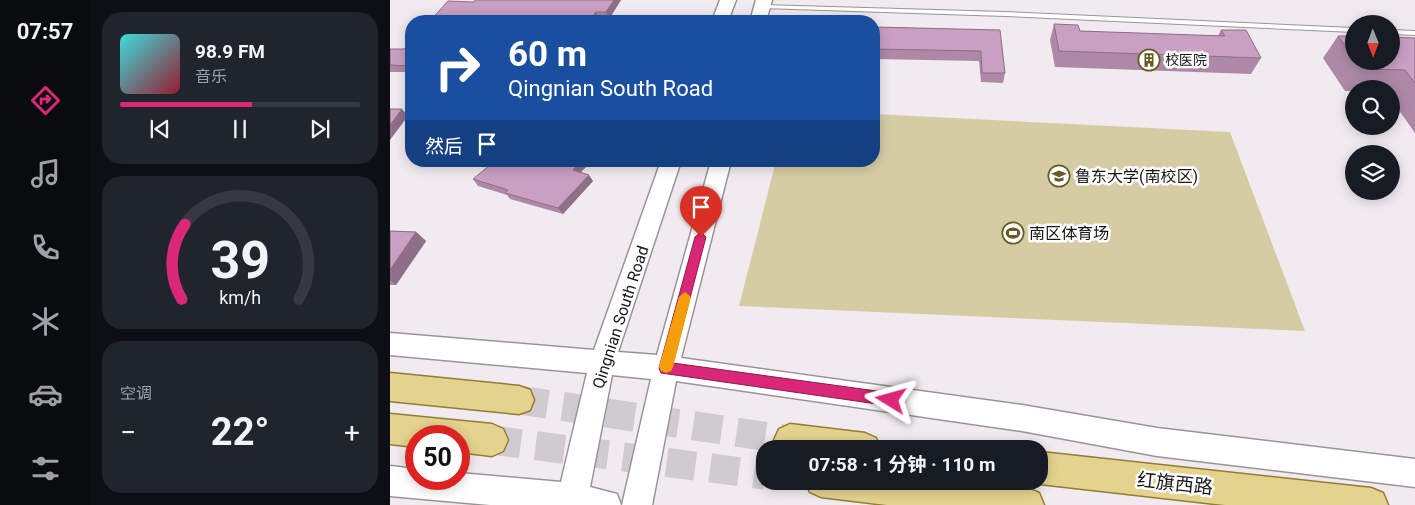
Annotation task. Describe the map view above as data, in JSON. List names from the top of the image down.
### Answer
{
  "streets": {
    "main road": ["Qingnian South Road", "红旗西路"]
  },
  "places": {
    "building": ["校医院"],
    "school or university": ["鲁东大学(南校区)"],
    "sports": ["南区体育场"]
  },
  "north": "bottom",
  "page": {
    "tabs": "07:57",
    "turn": ["60 m", "Qingnian South Road"],
    "song": ["98.9 FM", "音乐"],
    "then": "然后",
    "tile": "空调",
    "heat": ["−", "22°", "+"],
    "limit": "50",
    "trip": "07:58 · 1 分钟 · 110 m",
    "gauge": ["39", "km/h"]
  }
}
